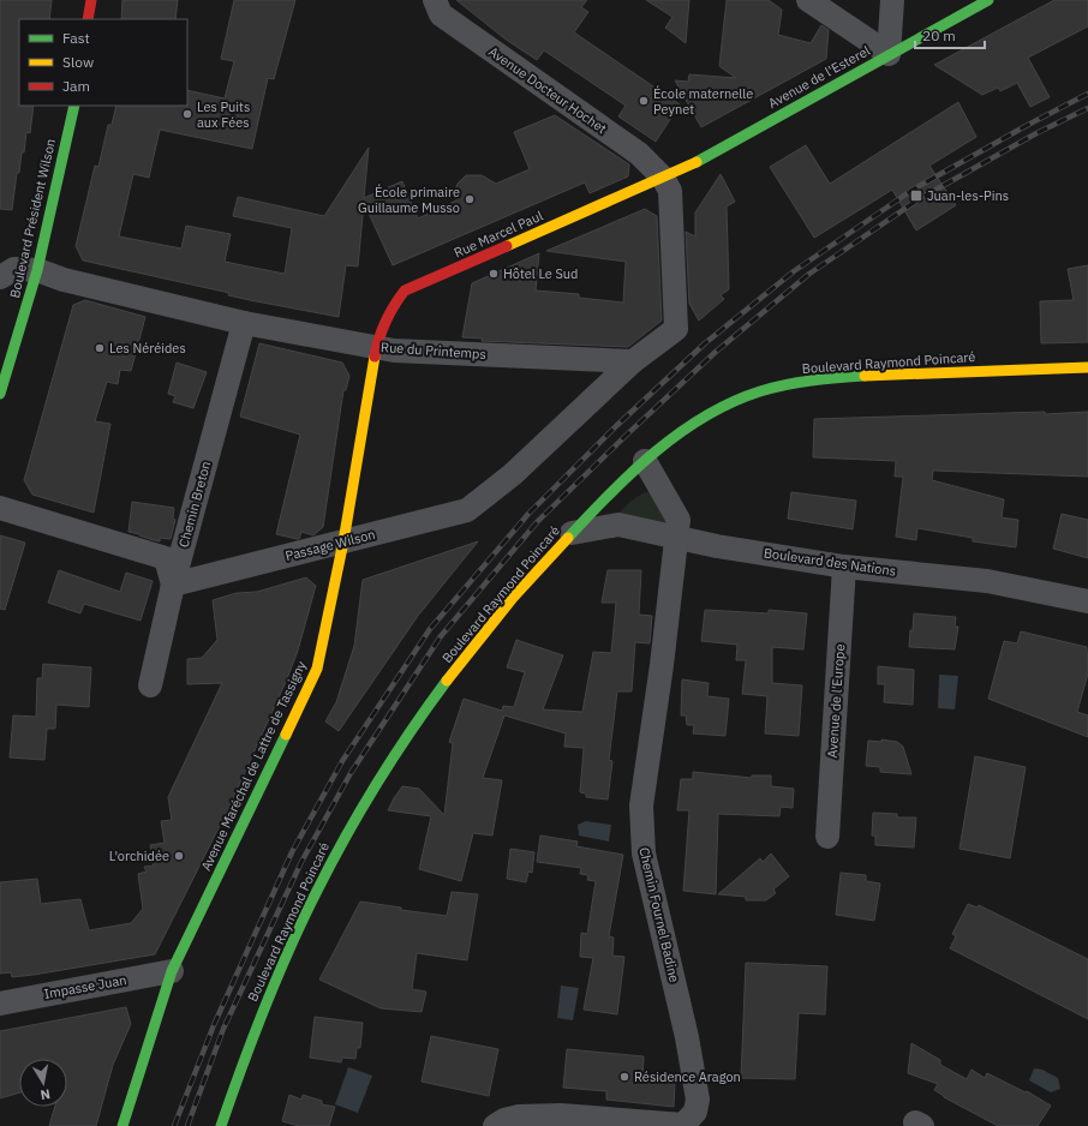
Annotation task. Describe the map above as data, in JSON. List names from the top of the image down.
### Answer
{
  "streets": {
    "main road": [
      "Avenue de l'Esterel",
      "Boulevard Président Wilson",
      "Rue Marcel Paul",
      "Boulevard Raymond Poincaré",
      "Avenue Maréchal de Lattre de Tassigny"
    ],
    "street": [
      "Avenue Docteur Hochet",
      "Rue du Printemps",
      "Chemin Breton",
      "Passage Wilson",
      "Boulevard des Nations",
      "Avenue de l'Europe",
      "Chemin Fournel Badine",
      "Impasse Juan"
    ]
  },
  "crossings": [
    ["Avenue de l'Esterel", "Avenue Docteur Hochet"],
    ["Avenue de l'Esterel", "Rue Marcel Paul"],
    ["Avenue Docteur Hochet", "Rue Marcel Paul"],
    ["Boulevard Président Wilson", "Rue du Printemps"],
    ["Rue Marcel Paul", "Rue du Printemps"],
    ["Rue Marcel Paul", "Avenue Maréchal de Lattre de Tassigny"],
    ["Rue du Printemps", "Chemin Breton"],
    ["Rue du Printemps", "Passage Wilson"],
    ["Rue du Printemps", "Avenue Maréchal de Lattre de Tassigny"],
    ["Boulevard Raymond Poincaré", "Boulevard des Nations"],
    ["Boulevard Raymond Poincaré", "Chemin Fournel Badine"],
    ["Chemin Breton", "Passage Wilson"],
    ["Passage Wilson", "Avenue Maréchal de Lattre de Tassigny"],
    ["Boulevard des Nations", "Avenue de l'Europe"],
    ["Boulevard des Nations", "Chemin Fournel Badine"],
    ["Avenue Maréchal de Lattre de Tassigny", "Impasse Juan"]
  ],
  "places": {
    "other": [
      "École maternelle Peynet",
      "Les Puits aux Fées",
      "École primaire Guillaume Musso",
      "Hôtel Le Sud",
      "Les Néréides",
      "L'orchidée",
      "Résidence Aragon"
    ],
    "transit": ["Juan-les-Pins"]
  },
  "legend": ["Fast", "Slow", "Jam"],
  "scale_bar": "20 m",
  "north": "bottom"
}
